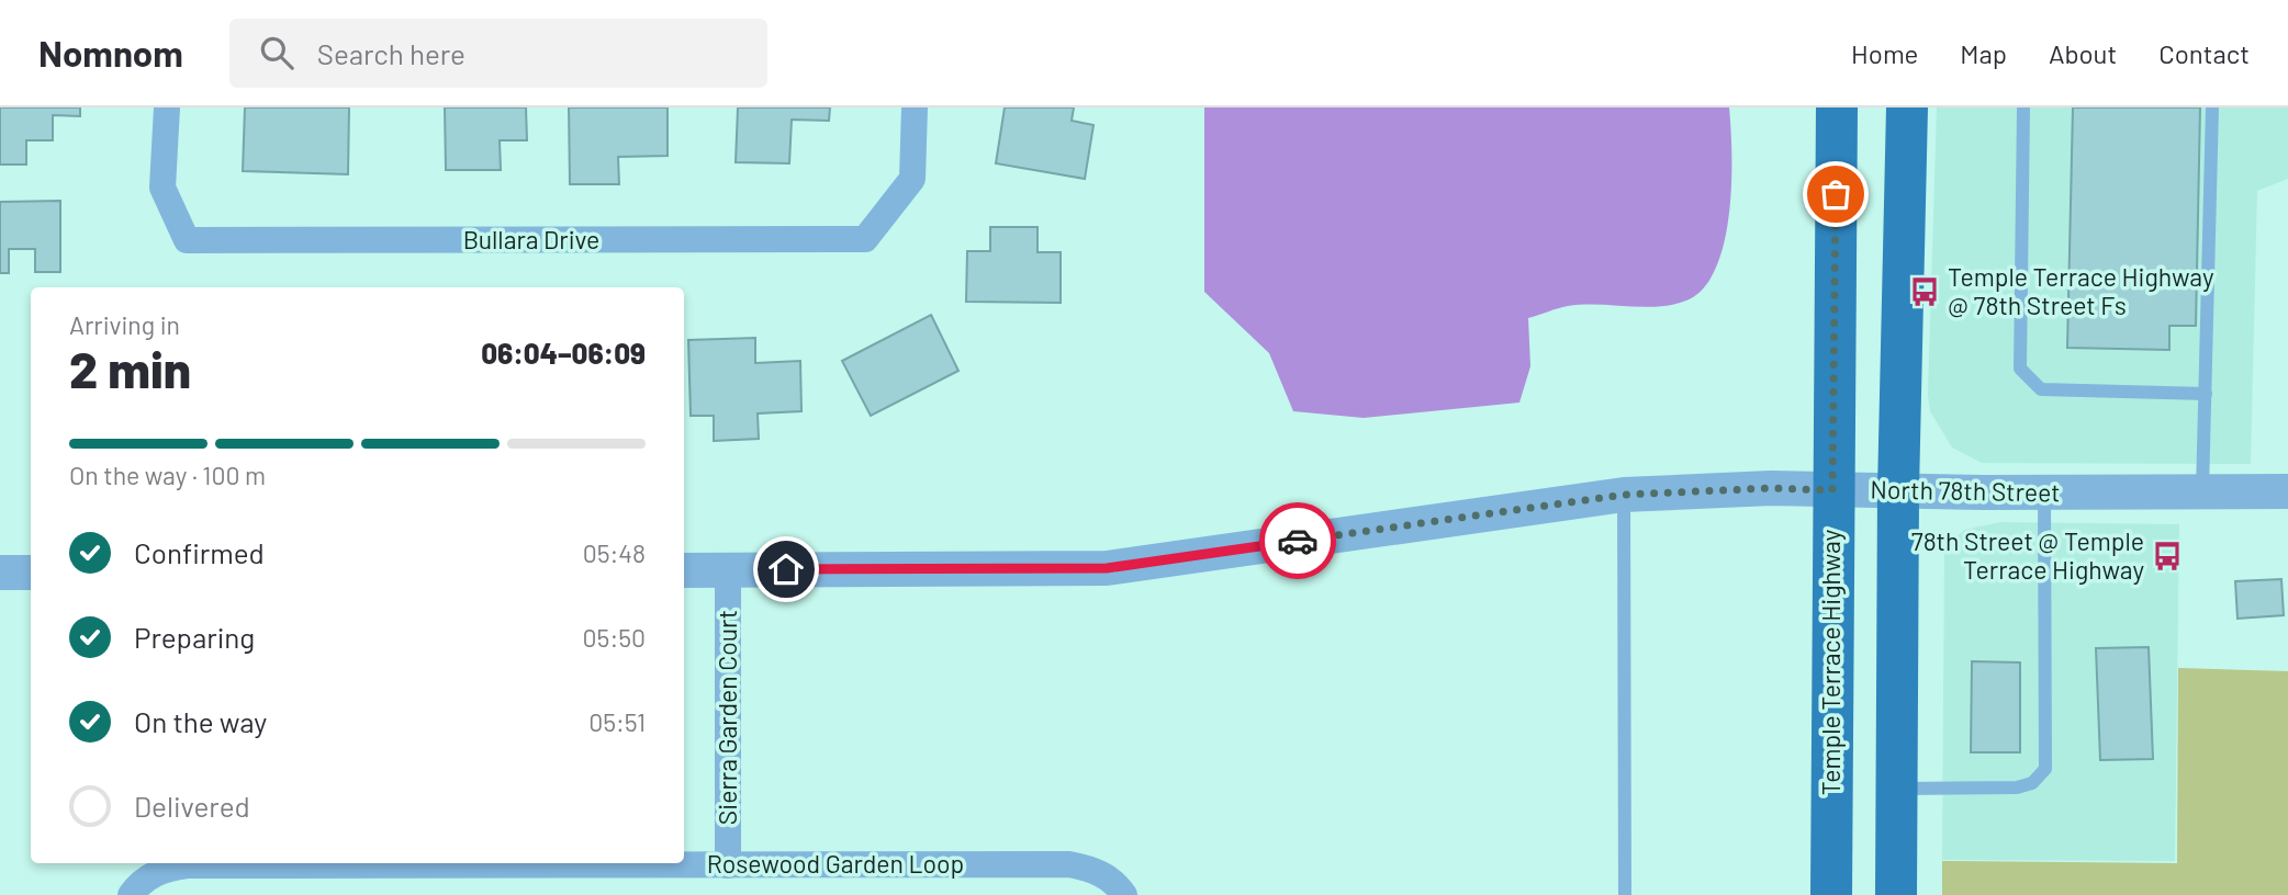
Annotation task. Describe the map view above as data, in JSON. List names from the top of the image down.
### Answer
{
  "streets": {
    "main road": ["Temple Terrace Highway"],
    "street": [
      "Bullara Drive",
      "North 78th Street",
      "Sierra Garden Court",
      "Rosewood Garden Loop"
    ]
  },
  "crossings": [
    ["North 78th Street", "Temple Terrace Highway"],
    ["North 78th Street", "Sierra Garden Court"],
    ["Sierra Garden Court", "Rosewood Garden Loop"]
  ],
  "places": {
    "bus stop": ["Temple Terrace Highway @ 78th Street Fs", "78th Street @ Temple Terrace Highway"]
  },
  "page": {
    "header": "Nomnom",
    "search": "Search here",
    "nav": [
      "Home",
      "Map",
      "About",
      "Contact"
    ],
    "heading": ["2 min", "Arriving in", "06:04–06:09"],
    "bar": "On the way · 100 m",
    "list": [
      ["Confirmed", "05:48"],
      ["Preparing", "05:50"],
      ["On the way", "05:51"],
      "Delivered"
    ]
  }
}
